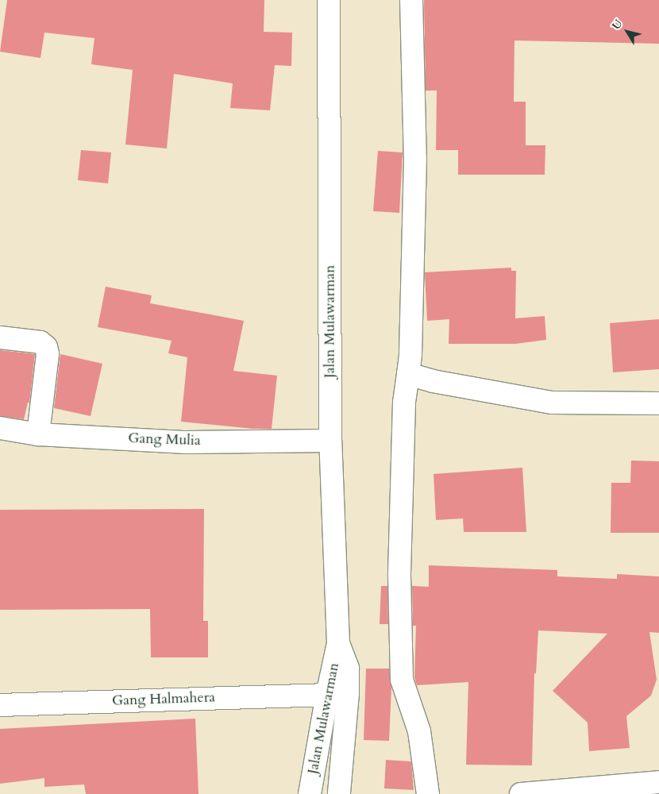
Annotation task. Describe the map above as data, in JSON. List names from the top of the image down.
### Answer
{
  "streets": {
    "main road": ["Jalan Mulawarman", "Gang Mulia", "Gang Halmahera"]
  },
  "crossings": [
    ["Jalan Mulawarman", "Gang Mulia"],
    ["Jalan Mulawarman", "Gang Halmahera"]
  ],
  "north": "top left"
}
